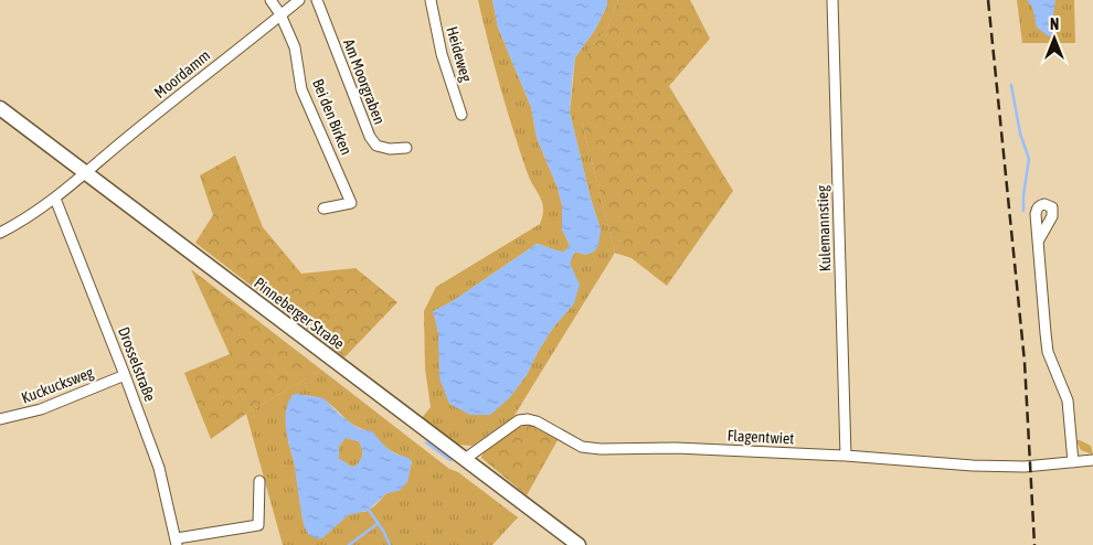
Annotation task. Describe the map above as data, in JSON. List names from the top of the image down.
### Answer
{
  "streets": {
    "main road": ["Pinneberger Straße"],
    "street": [
      "Heideweg",
      "Moordamm",
      "Am Moorgraben",
      "Bei den Birken",
      "Kulemannstieg",
      "Drosselstraße",
      "Kuckucksweg",
      "Flagentwiet"
    ]
  },
  "crossings": [
    ["Moordamm", "Bei den Birken"],
    ["Moordamm", "Pinneberger Straße"],
    ["Moordamm", "Drosselstraße"],
    ["Kulemannstieg", "Flagentwiet"],
    ["Pinneberger Straße", "Flagentwiet"],
    ["Drosselstraße", "Kuckucksweg"]
  ],
  "north": "top"
}
